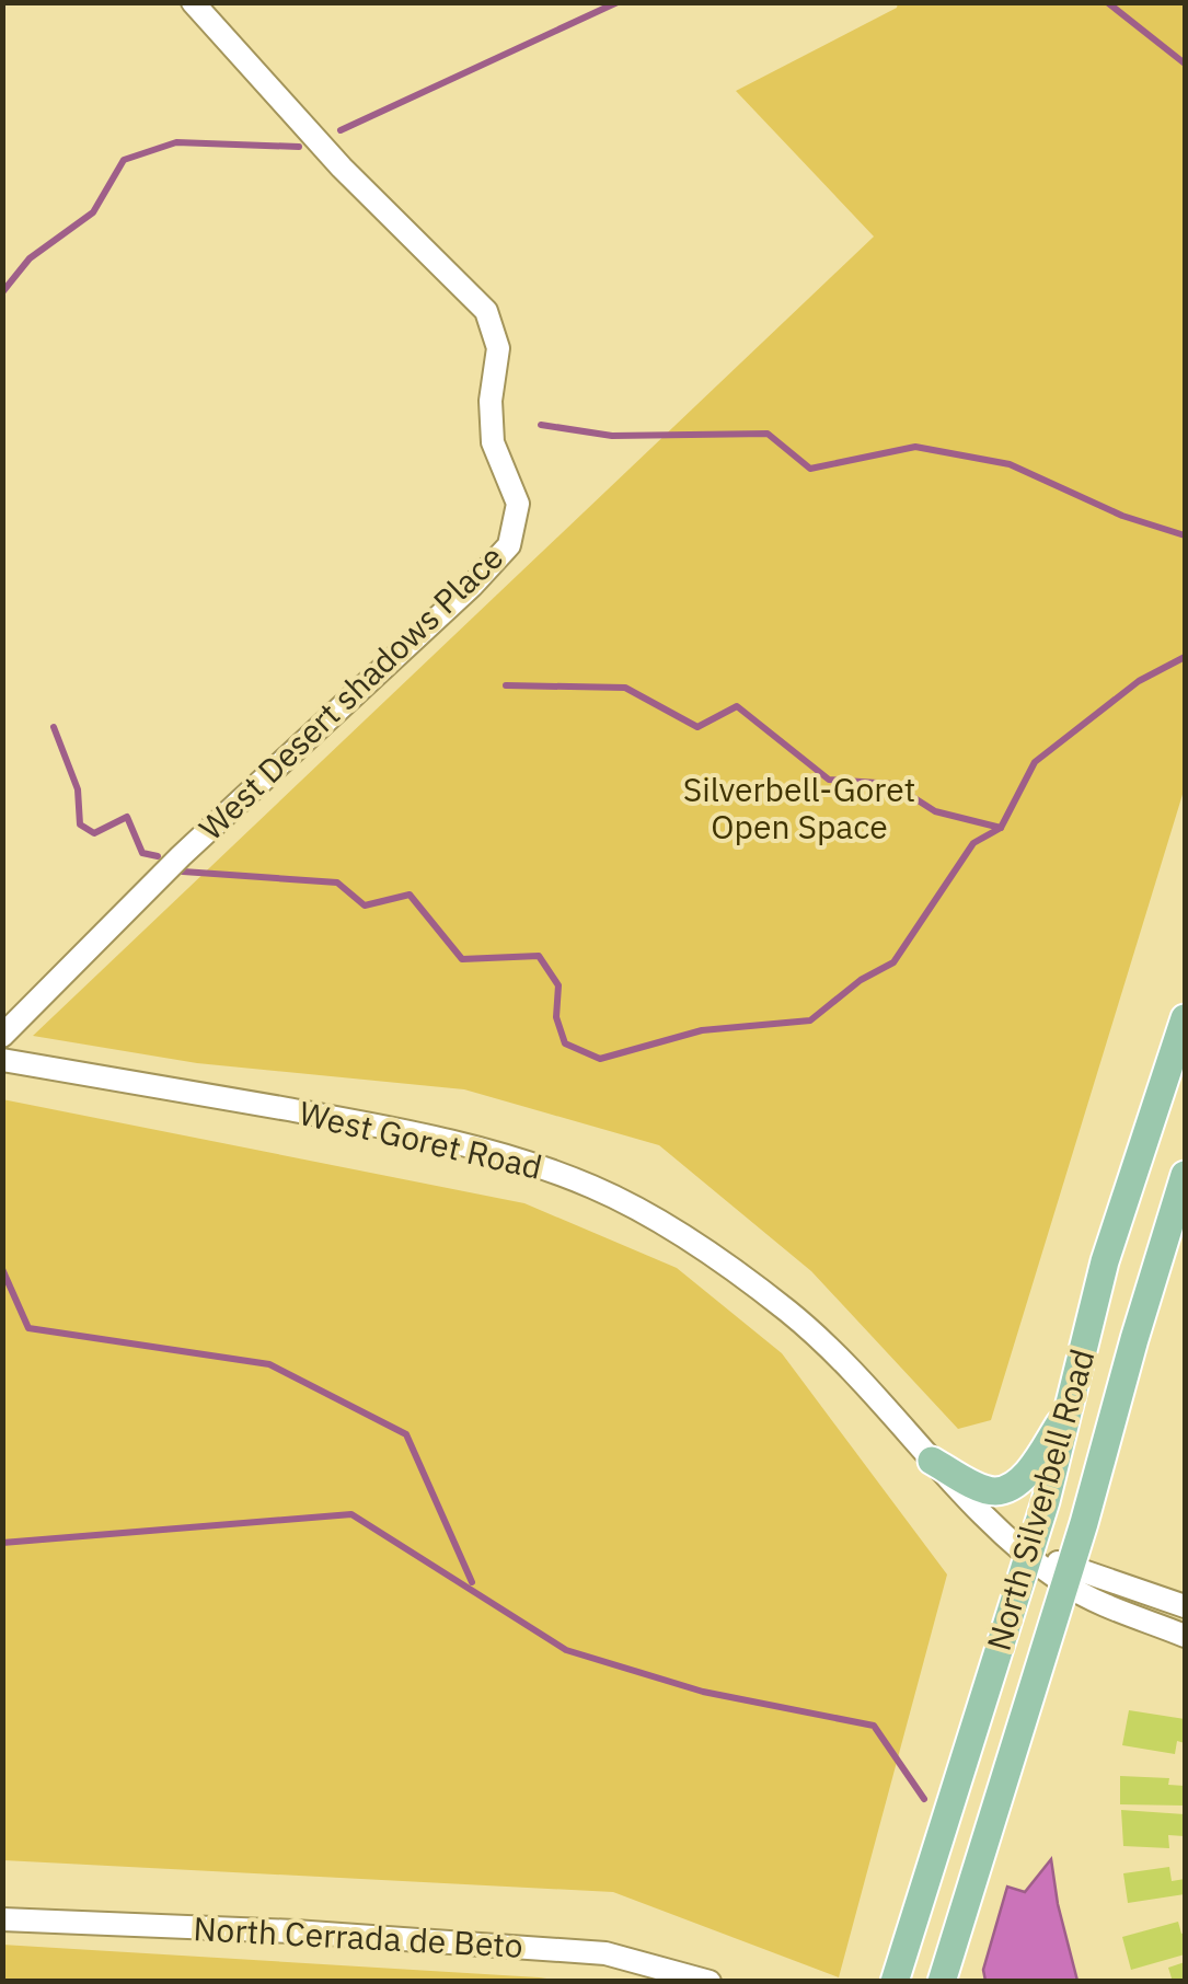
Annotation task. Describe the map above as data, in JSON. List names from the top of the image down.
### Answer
{
  "streets": {
    "main road": ["North Silverbell Road"],
    "street": ["West Desert shadows Place", "West Goret Road", "North Cerrada de Beto"]
  },
  "crossings": [
    ["West Goret Road", "North Silverbell Road"]
  ],
  "parks": ["Silverbell-Goret Open Space"]
}
